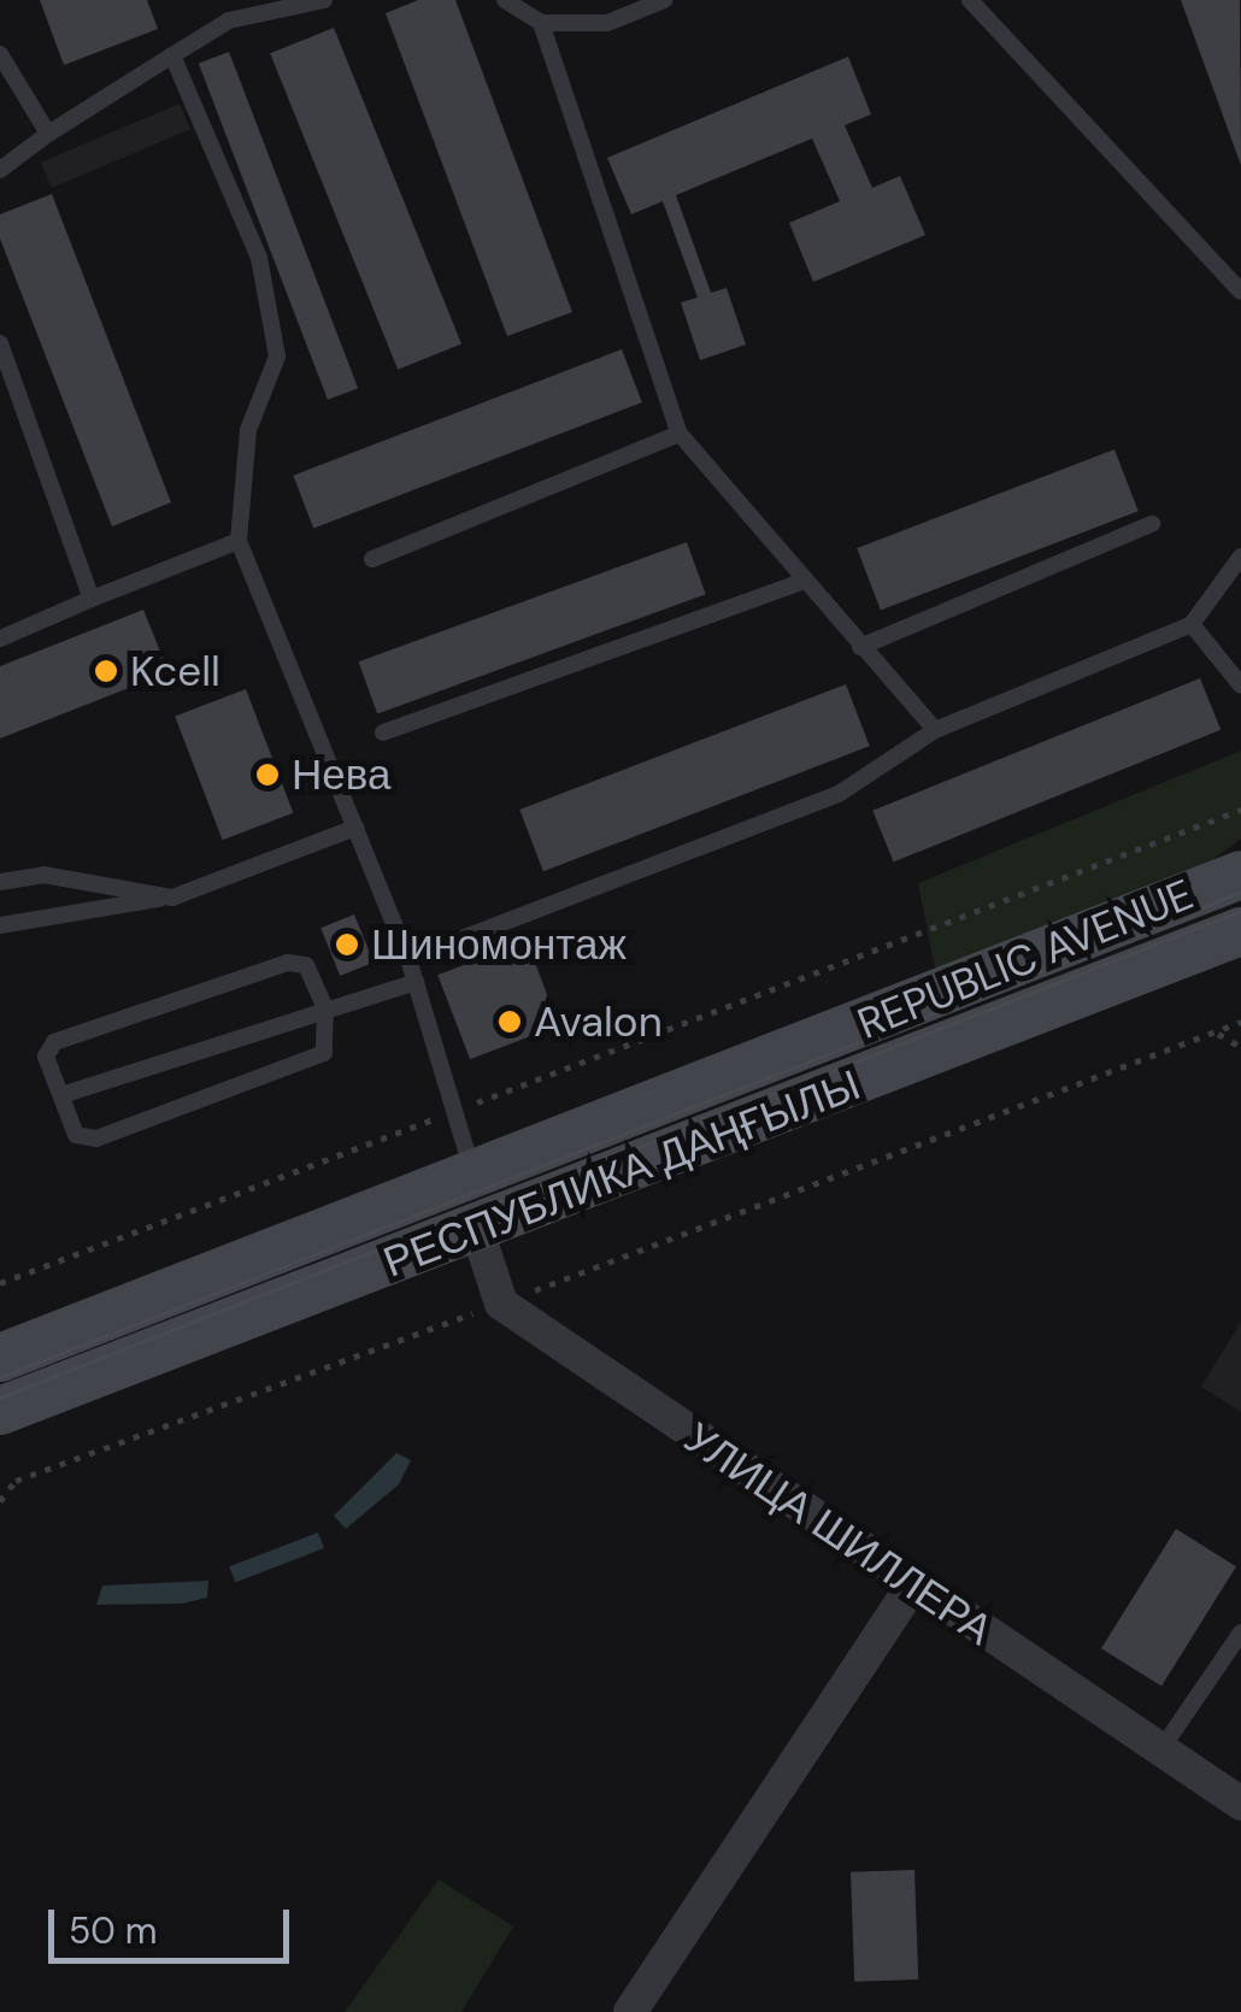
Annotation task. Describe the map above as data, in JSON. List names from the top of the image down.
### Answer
{
  "streets": {
    "main road": ["REPUBLIC AVENUE", "РЕСПУБЛИКА ДАҢҒЫЛЫ"],
    "street": ["УЛИЦА ШИЛЛЕРА"]
  },
  "crossings": [
    ["REPUBLIC AVENUE", "РЕСПУБЛИКА ДАҢҒЫЛЫ"]
  ],
  "places": [
    "Kcell",
    "Нева",
    "Шиномонтаж",
    "Avalon"
  ],
  "scale_bar": "50 m"
}
